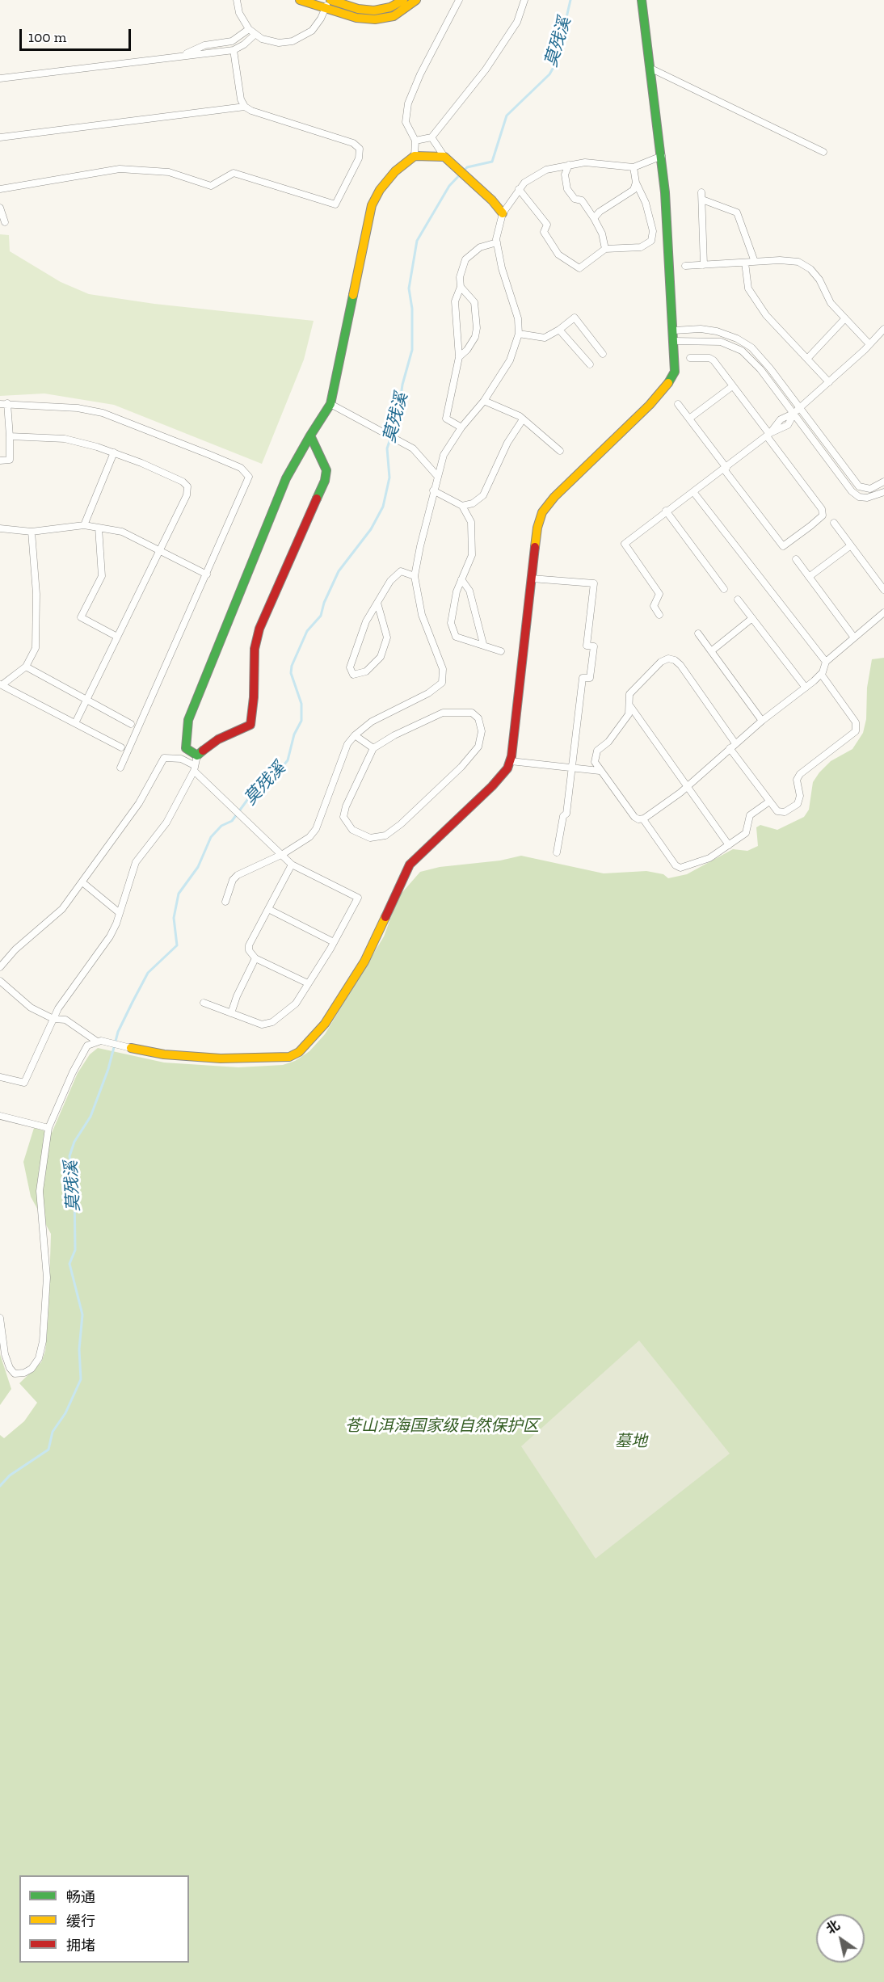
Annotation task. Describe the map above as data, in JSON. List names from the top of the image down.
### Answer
{
  "water": ["莫残溪"],
  "parks": ["苍山洱海国家级自然保护区", "墓地"],
  "legend": ["畅通", "缓行", "拥堵"],
  "scale_bar": "100 m",
  "north": "top left"
}
